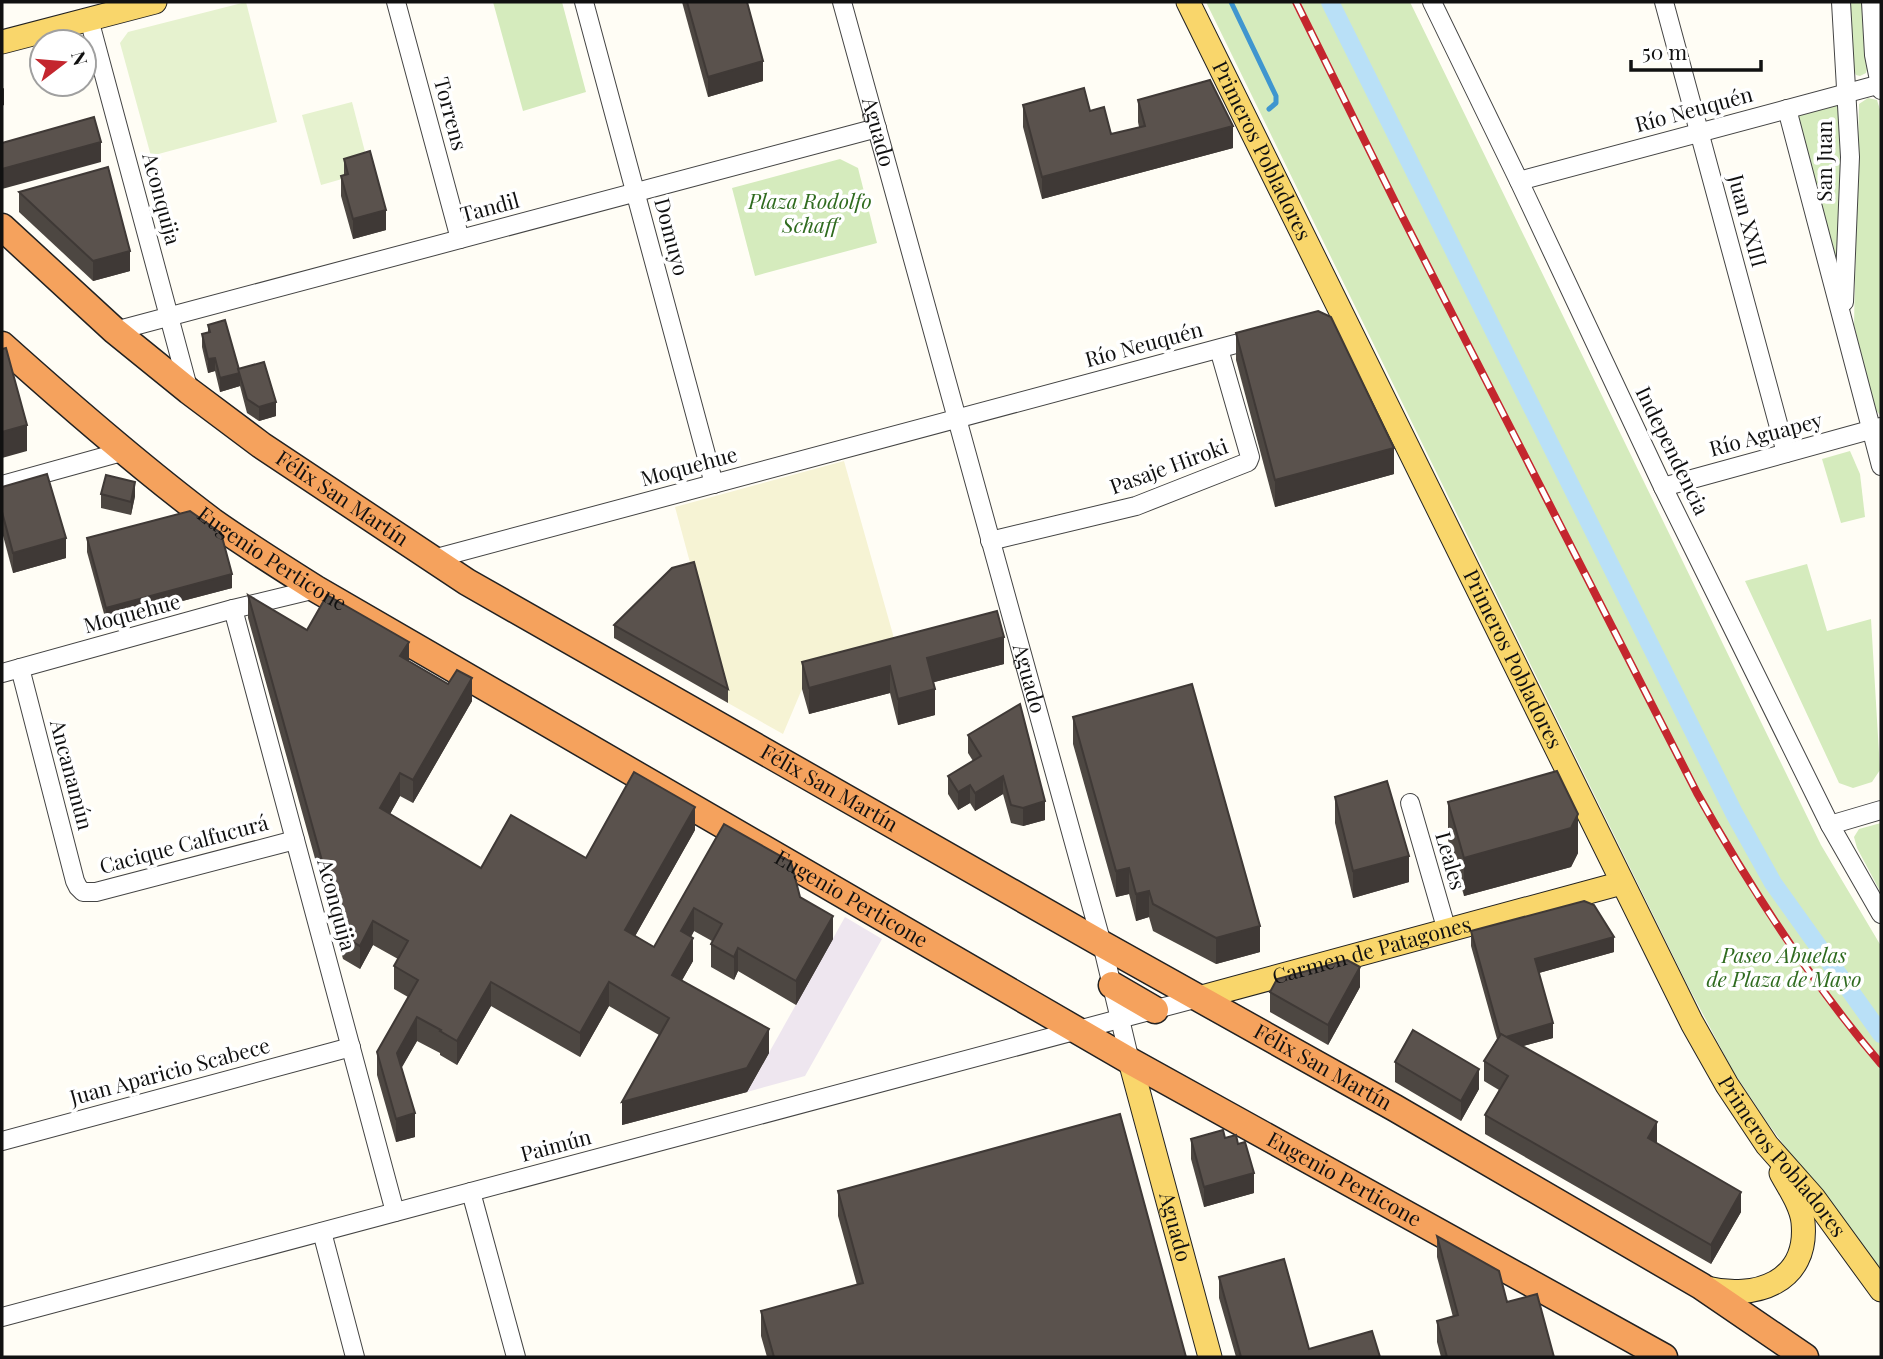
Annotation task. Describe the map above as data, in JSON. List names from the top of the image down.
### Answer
{
  "streets": {
    "highway": ["Félix San Martín", "Eugenio Perticone"],
    "main road": ["Aguado", "Primeros Pobladores", "Carmen de Patagones"],
    "street": [
      "Río Neuquén",
      "Torrens",
      "San Juan",
      "Aconquija",
      "Tandil",
      "Juan XXIII",
      "Domuyo",
      "Río Aguapey",
      "Independencia",
      "Moquehue",
      "Pasaje Hiroki",
      "Ancanamún",
      "Cacique Calfucurá",
      "Leales",
      "Juan Aparicio Scabece",
      "Paimún"
    ]
  },
  "crossings": [
    ["Río Neuquén", "Aguado"],
    ["Río Neuquén", "San Juan"],
    ["Río Neuquén", "Juan XXIII"],
    ["Río Neuquén", "Independencia"],
    ["Río Neuquén", "Moquehue"],
    ["Río Neuquén", "Pasaje Hiroki"],
    ["Torrens", "Tandil"],
    ["Aguado", "Tandil"],
    ["Aguado", "Moquehue"],
    ["Aguado", "Pasaje Hiroki"],
    ["Aguado", "Félix San Martín"],
    ["Aguado", "Eugenio Perticone"],
    ["Aguado", "Carmen de Patagones"],
    ["Aguado", "Paimún"],
    ["Primeros Pobladores", "Félix San Martín"],
    ["Primeros Pobladores", "Carmen de Patagones"],
    ["San Juan", "Río Aguapey"],
    ["Aconquija", "Tandil"],
    ["Aconquija", "Moquehue"],
    ["Aconquija", "Félix San Martín"],
    ["Aconquija", "Cacique Calfucurá"],
    ["Aconquija", "Juan Aparicio Scabece"],
    ["Aconquija", "Paimún"],
    ["Tandil", "Domuyo"],
    ["Tandil", "Félix San Martín"],
    ["Juan XXIII", "Río Aguapey"],
    ["Domuyo", "Moquehue"],
    ["Río Aguapey", "Independencia"],
    ["Moquehue", "Félix San Martín"],
    ["Moquehue", "Eugenio Perticone"],
    ["Moquehue", "Ancanamún"],
    ["Félix San Martín", "Carmen de Patagones"],
    ["Eugenio Perticone", "Paimún"],
    ["Ancanamún", "Cacique Calfucurá"],
    ["Leales", "Carmen de Patagones"],
    ["Carmen de Patagones", "Paimún"]
  ],
  "parks": ["Plaza Rodolfo Schaff", "Paseo Abuelas de Plaza de Mayo"],
  "scale_bar": "50 m",
  "north": "right"
}
